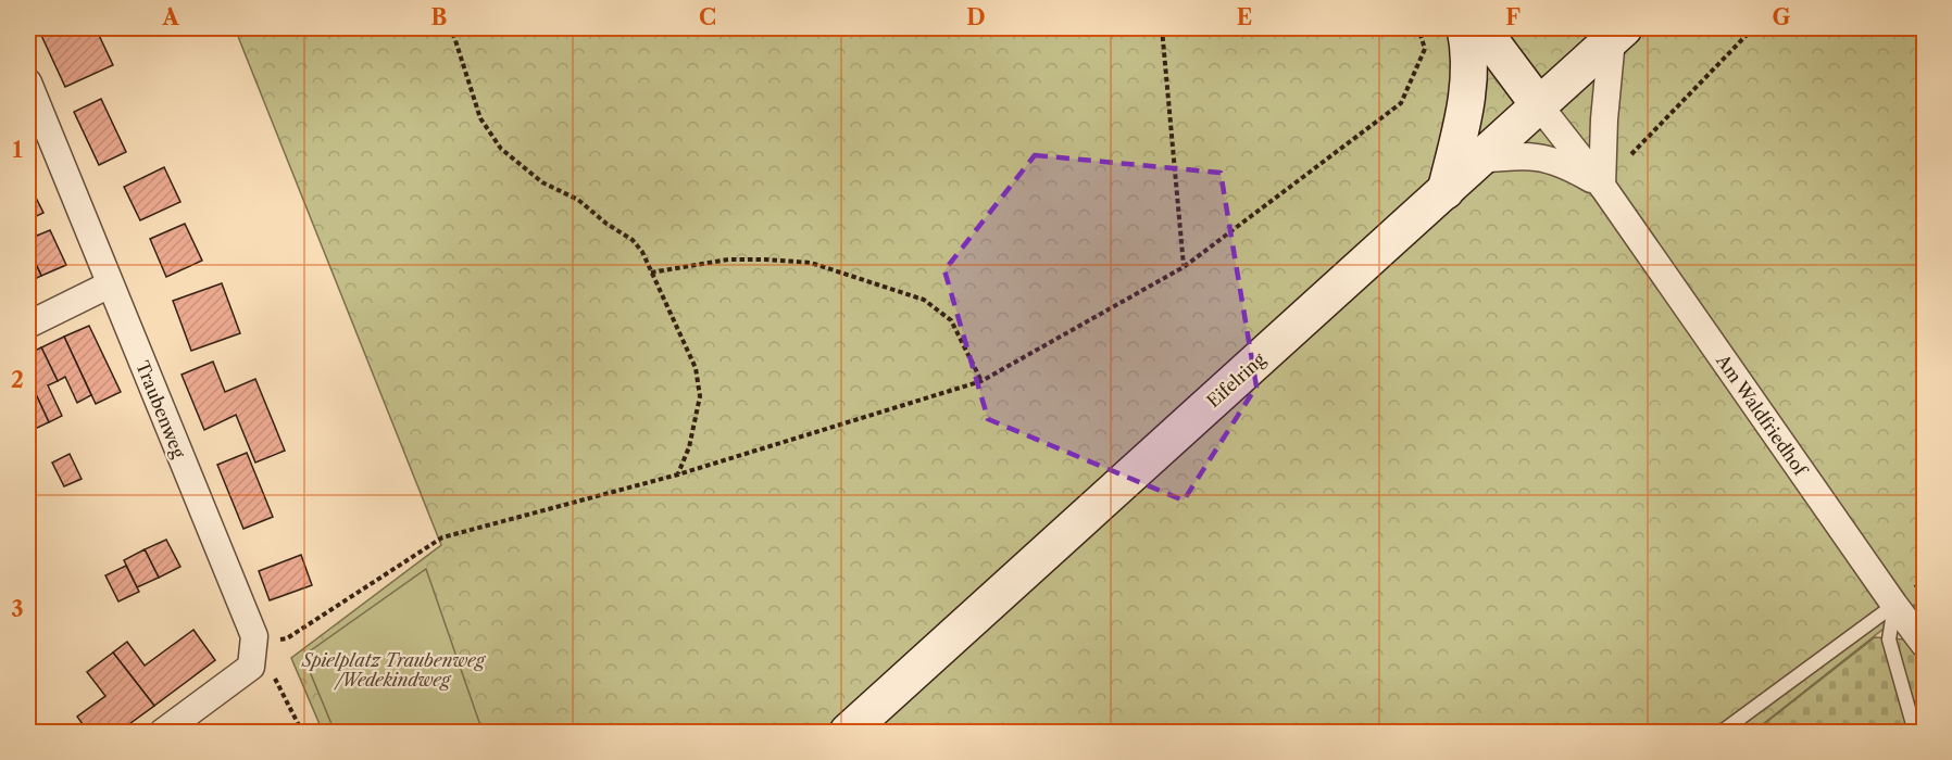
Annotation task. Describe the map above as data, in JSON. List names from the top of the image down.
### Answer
{
  "streets": {
    "main road": ["Eifelring"],
    "street": ["Traubenweg", "Am Waldfriedhof"]
  },
  "crossings": [
    ["Eifelring", "Am Waldfriedhof"]
  ],
  "parks": ["Spielplatz Traubenweg /Wedekindweg"],
  "grid": {
    "columns": [
      "A",
      "B",
      "C",
      "D",
      "E",
      "F",
      "G"
    ],
    "rows": ["1", "2", "3"]
  }
}
